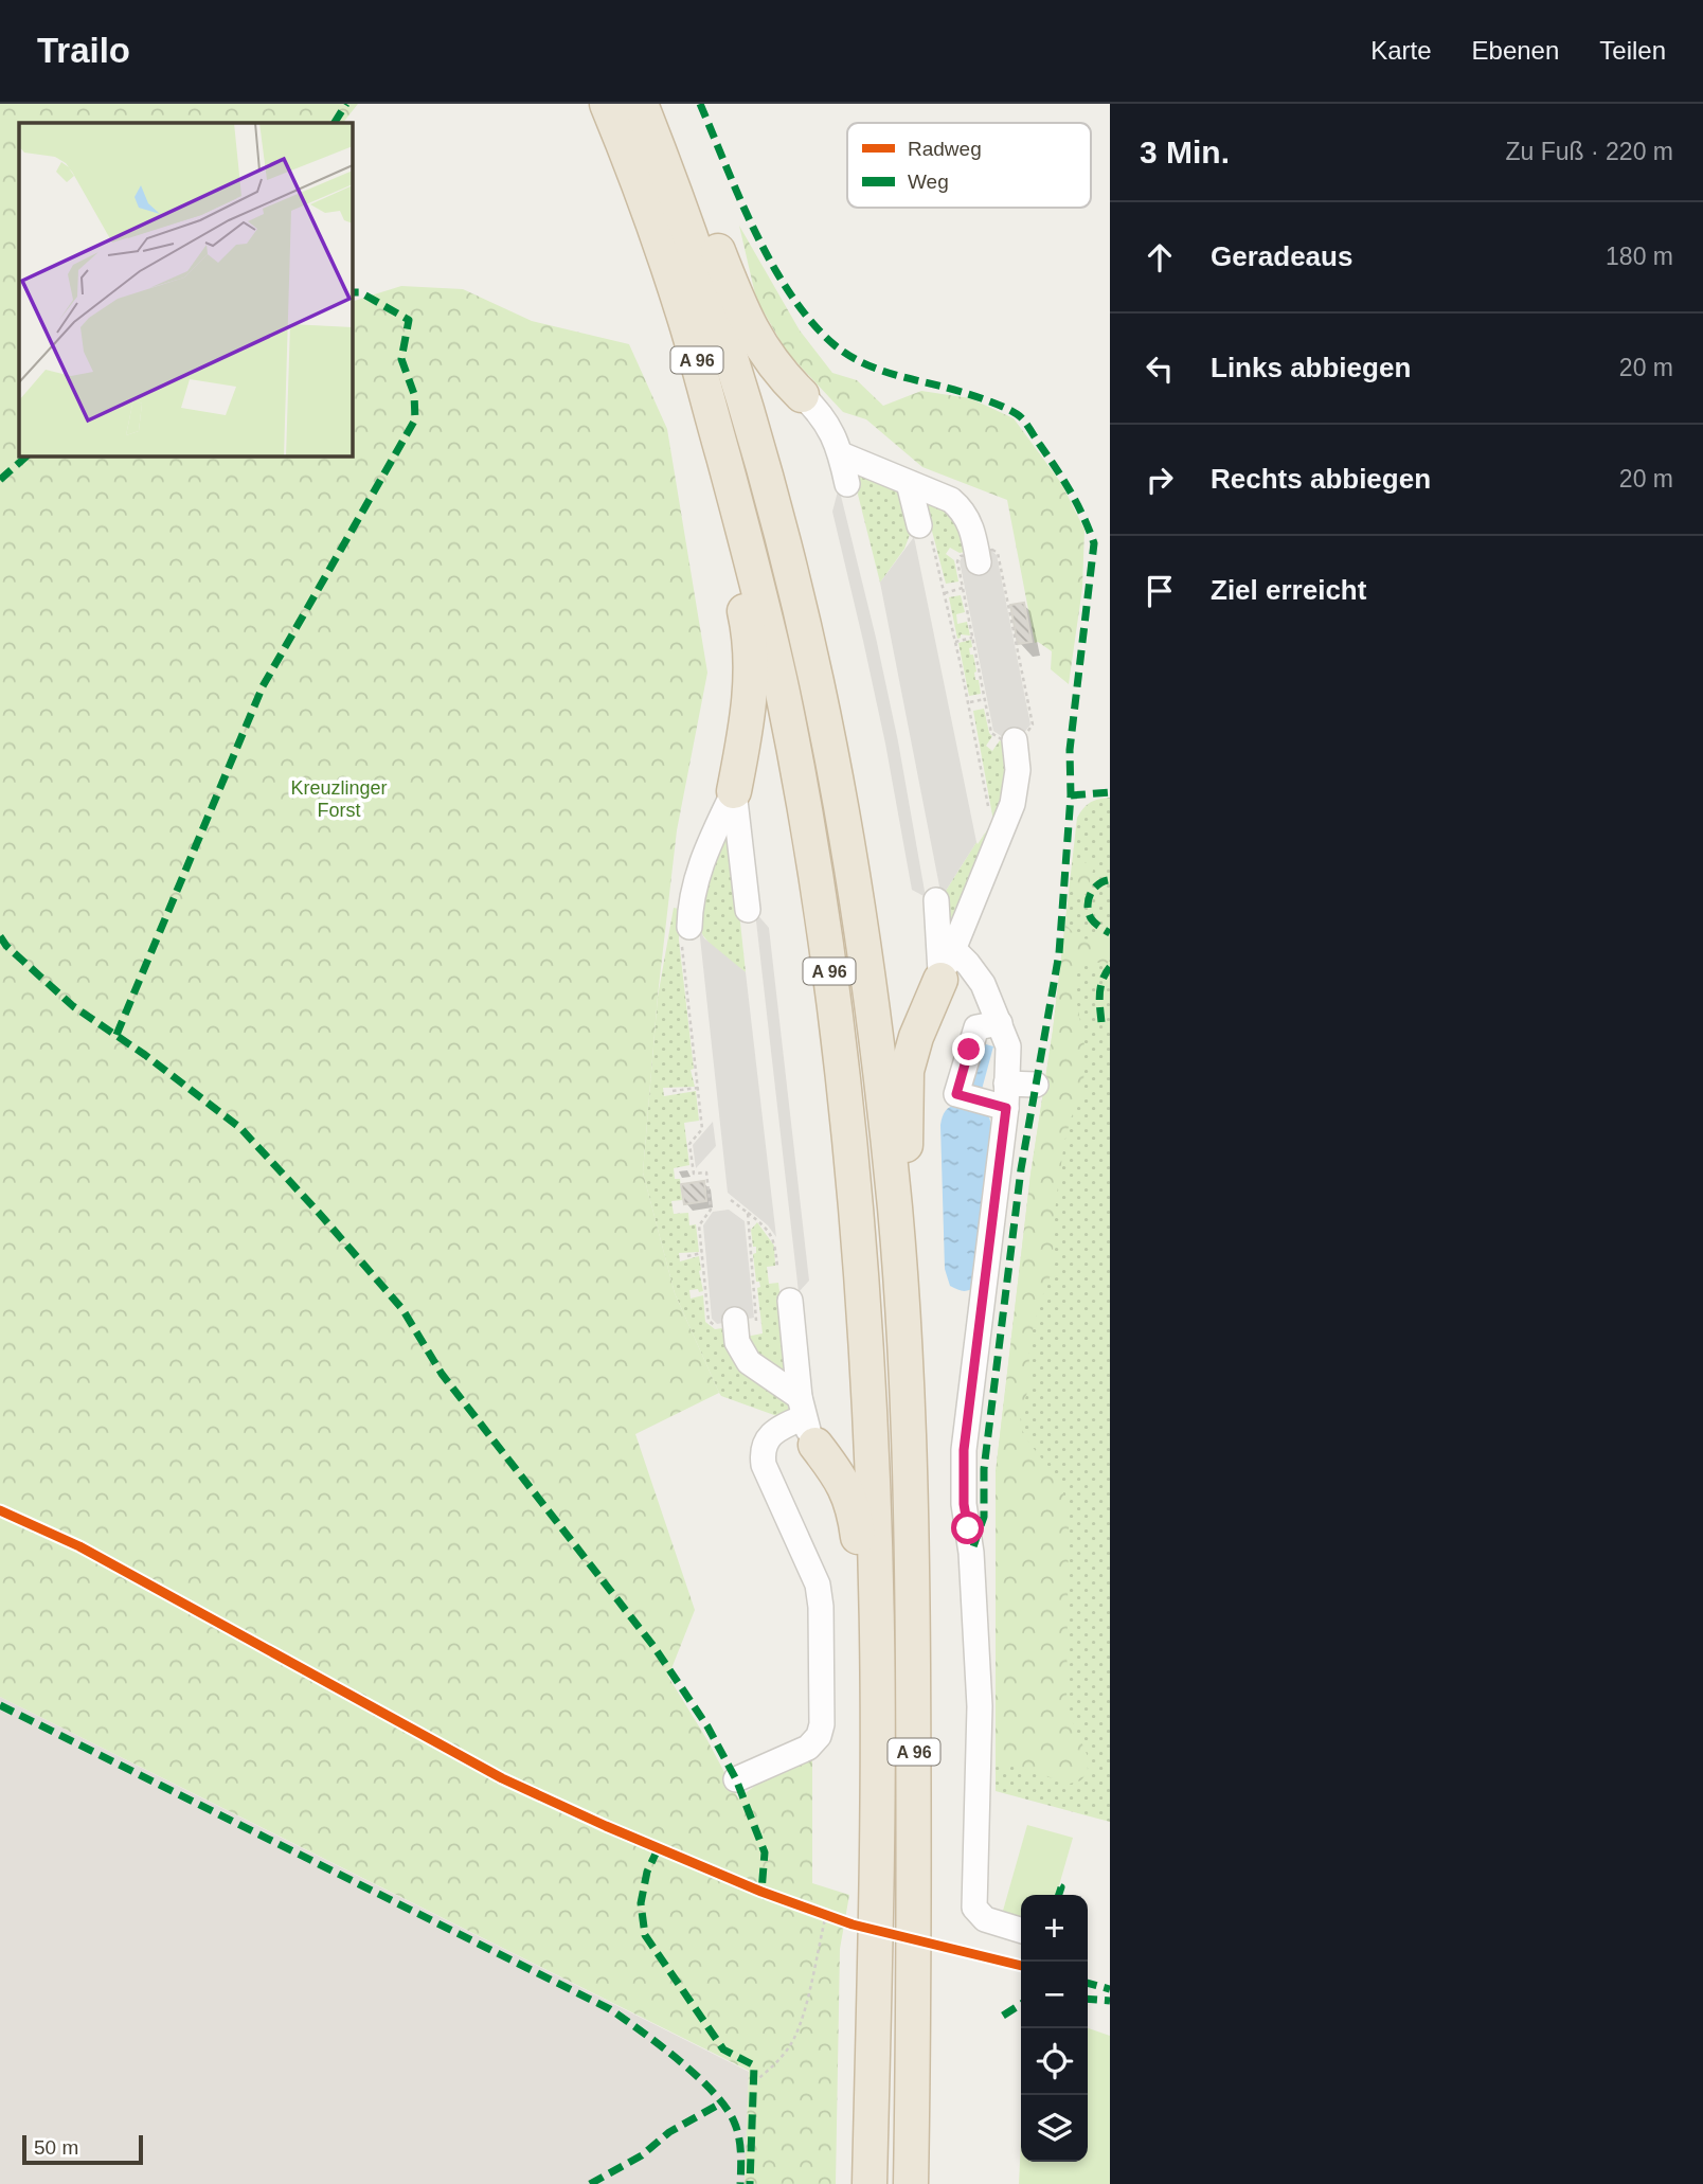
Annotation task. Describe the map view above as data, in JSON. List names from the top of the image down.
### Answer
{
  "streets": {
    "highway": ["A 96"]
  },
  "parks": ["Kreuzlinger Forst"],
  "legend": ["Radweg", "Weg"],
  "scale_bar": "50 m",
  "page": {
    "header": "Trailo",
    "nav": ["Karte", "Ebenen", "Teilen"],
    "heading": ["3 Min.", "Zu Fuß · 220 m"],
    "list": [
      ["Geradeaus", "180 m"],
      ["Links abbiegen", "20 m"],
      ["Rechts abbiegen", "20 m"],
      "Ziel erreicht"
    ],
    "map_buttons": ["+", "−"],
    "scale": "50 m"
  }
}
